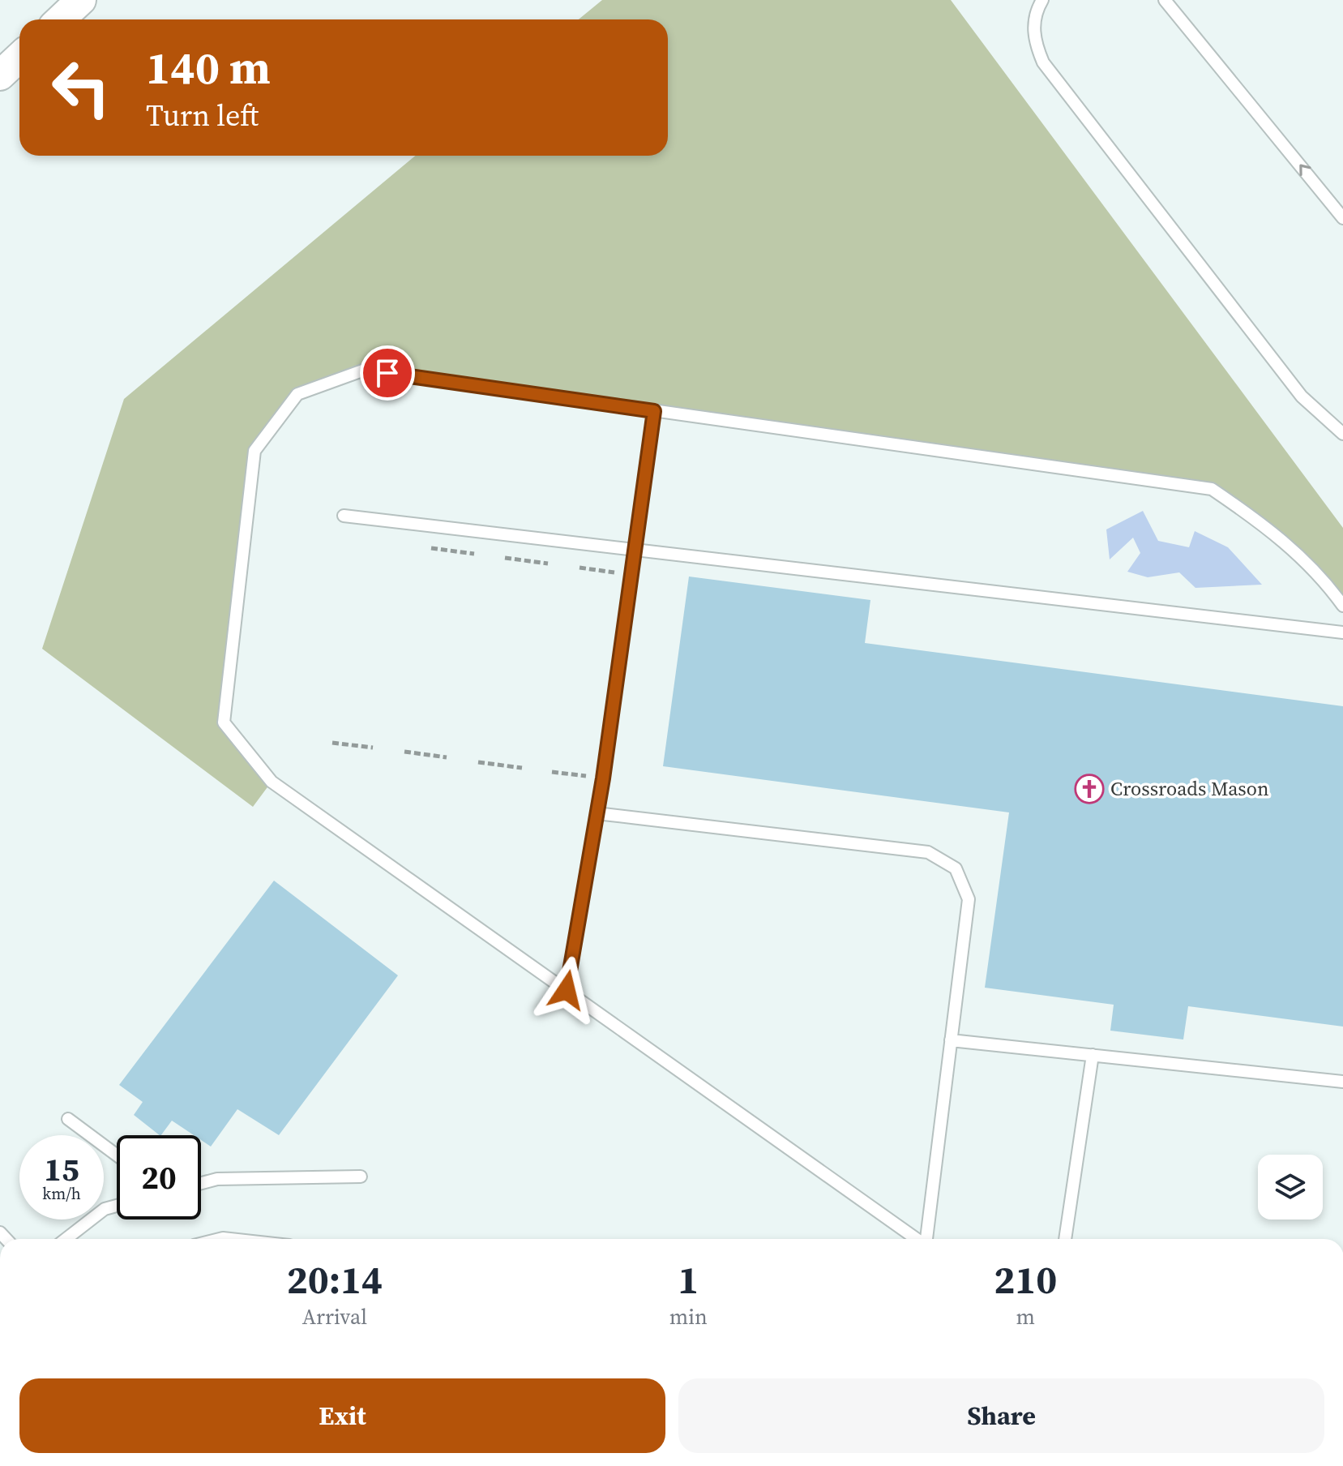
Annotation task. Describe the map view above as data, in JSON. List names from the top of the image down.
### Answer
{
  "places": {
    "church": ["Crossroads Mason"]
  },
  "page": {
    "turn": ["140 m", "Turn left"],
    "speed": "15 km/h",
    "limit": "20",
    "eta": [
      "20:14",
      "Arrival",
      "1",
      "min",
      "210",
      "m"
    ],
    "buttons": ["Exit", "Share"]
  }
}
